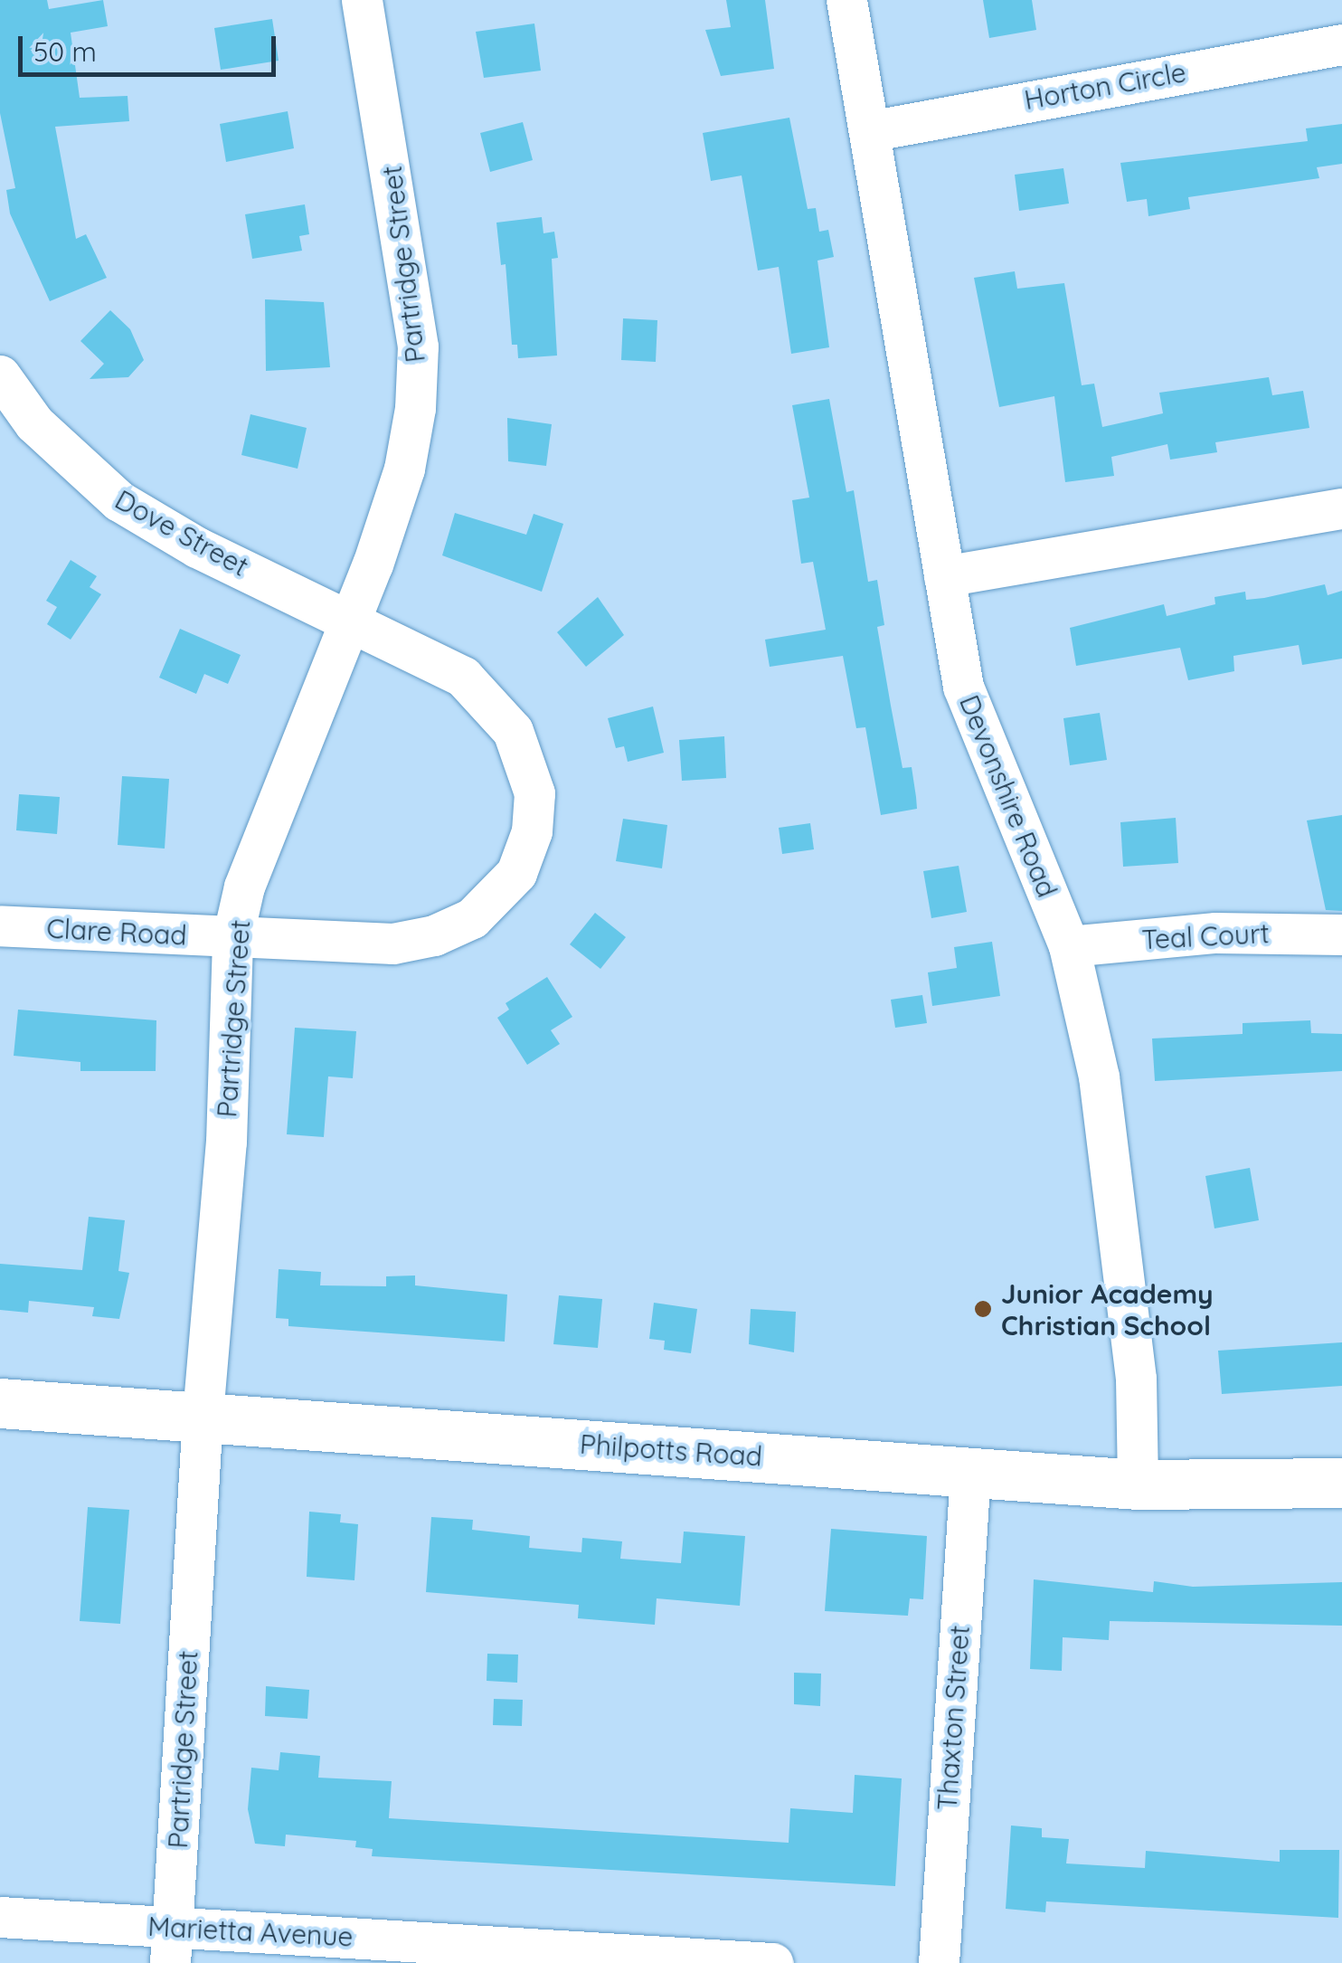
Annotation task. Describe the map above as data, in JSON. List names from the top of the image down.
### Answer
{
  "streets": {
    "street": [
      "Horton Circle",
      "Partridge Street",
      "Dove Street",
      "Devonshire Road",
      "Clare Road",
      "Teal Court",
      "Philpotts Road",
      "Thaxton Street",
      "Marietta Avenue"
    ]
  },
  "crossings": [
    ["Horton Circle", "Devonshire Road"],
    ["Partridge Street", "Dove Street"],
    ["Partridge Street", "Clare Road"],
    ["Partridge Street", "Philpotts Road"],
    ["Partridge Street", "Marietta Avenue"],
    ["Dove Street", "Clare Road"],
    ["Devonshire Road", "Teal Court"],
    ["Devonshire Road", "Philpotts Road"],
    ["Philpotts Road", "Thaxton Street"]
  ],
  "places": ["Junior Academy Christian School"],
  "scale_bar": "50 m"
}
